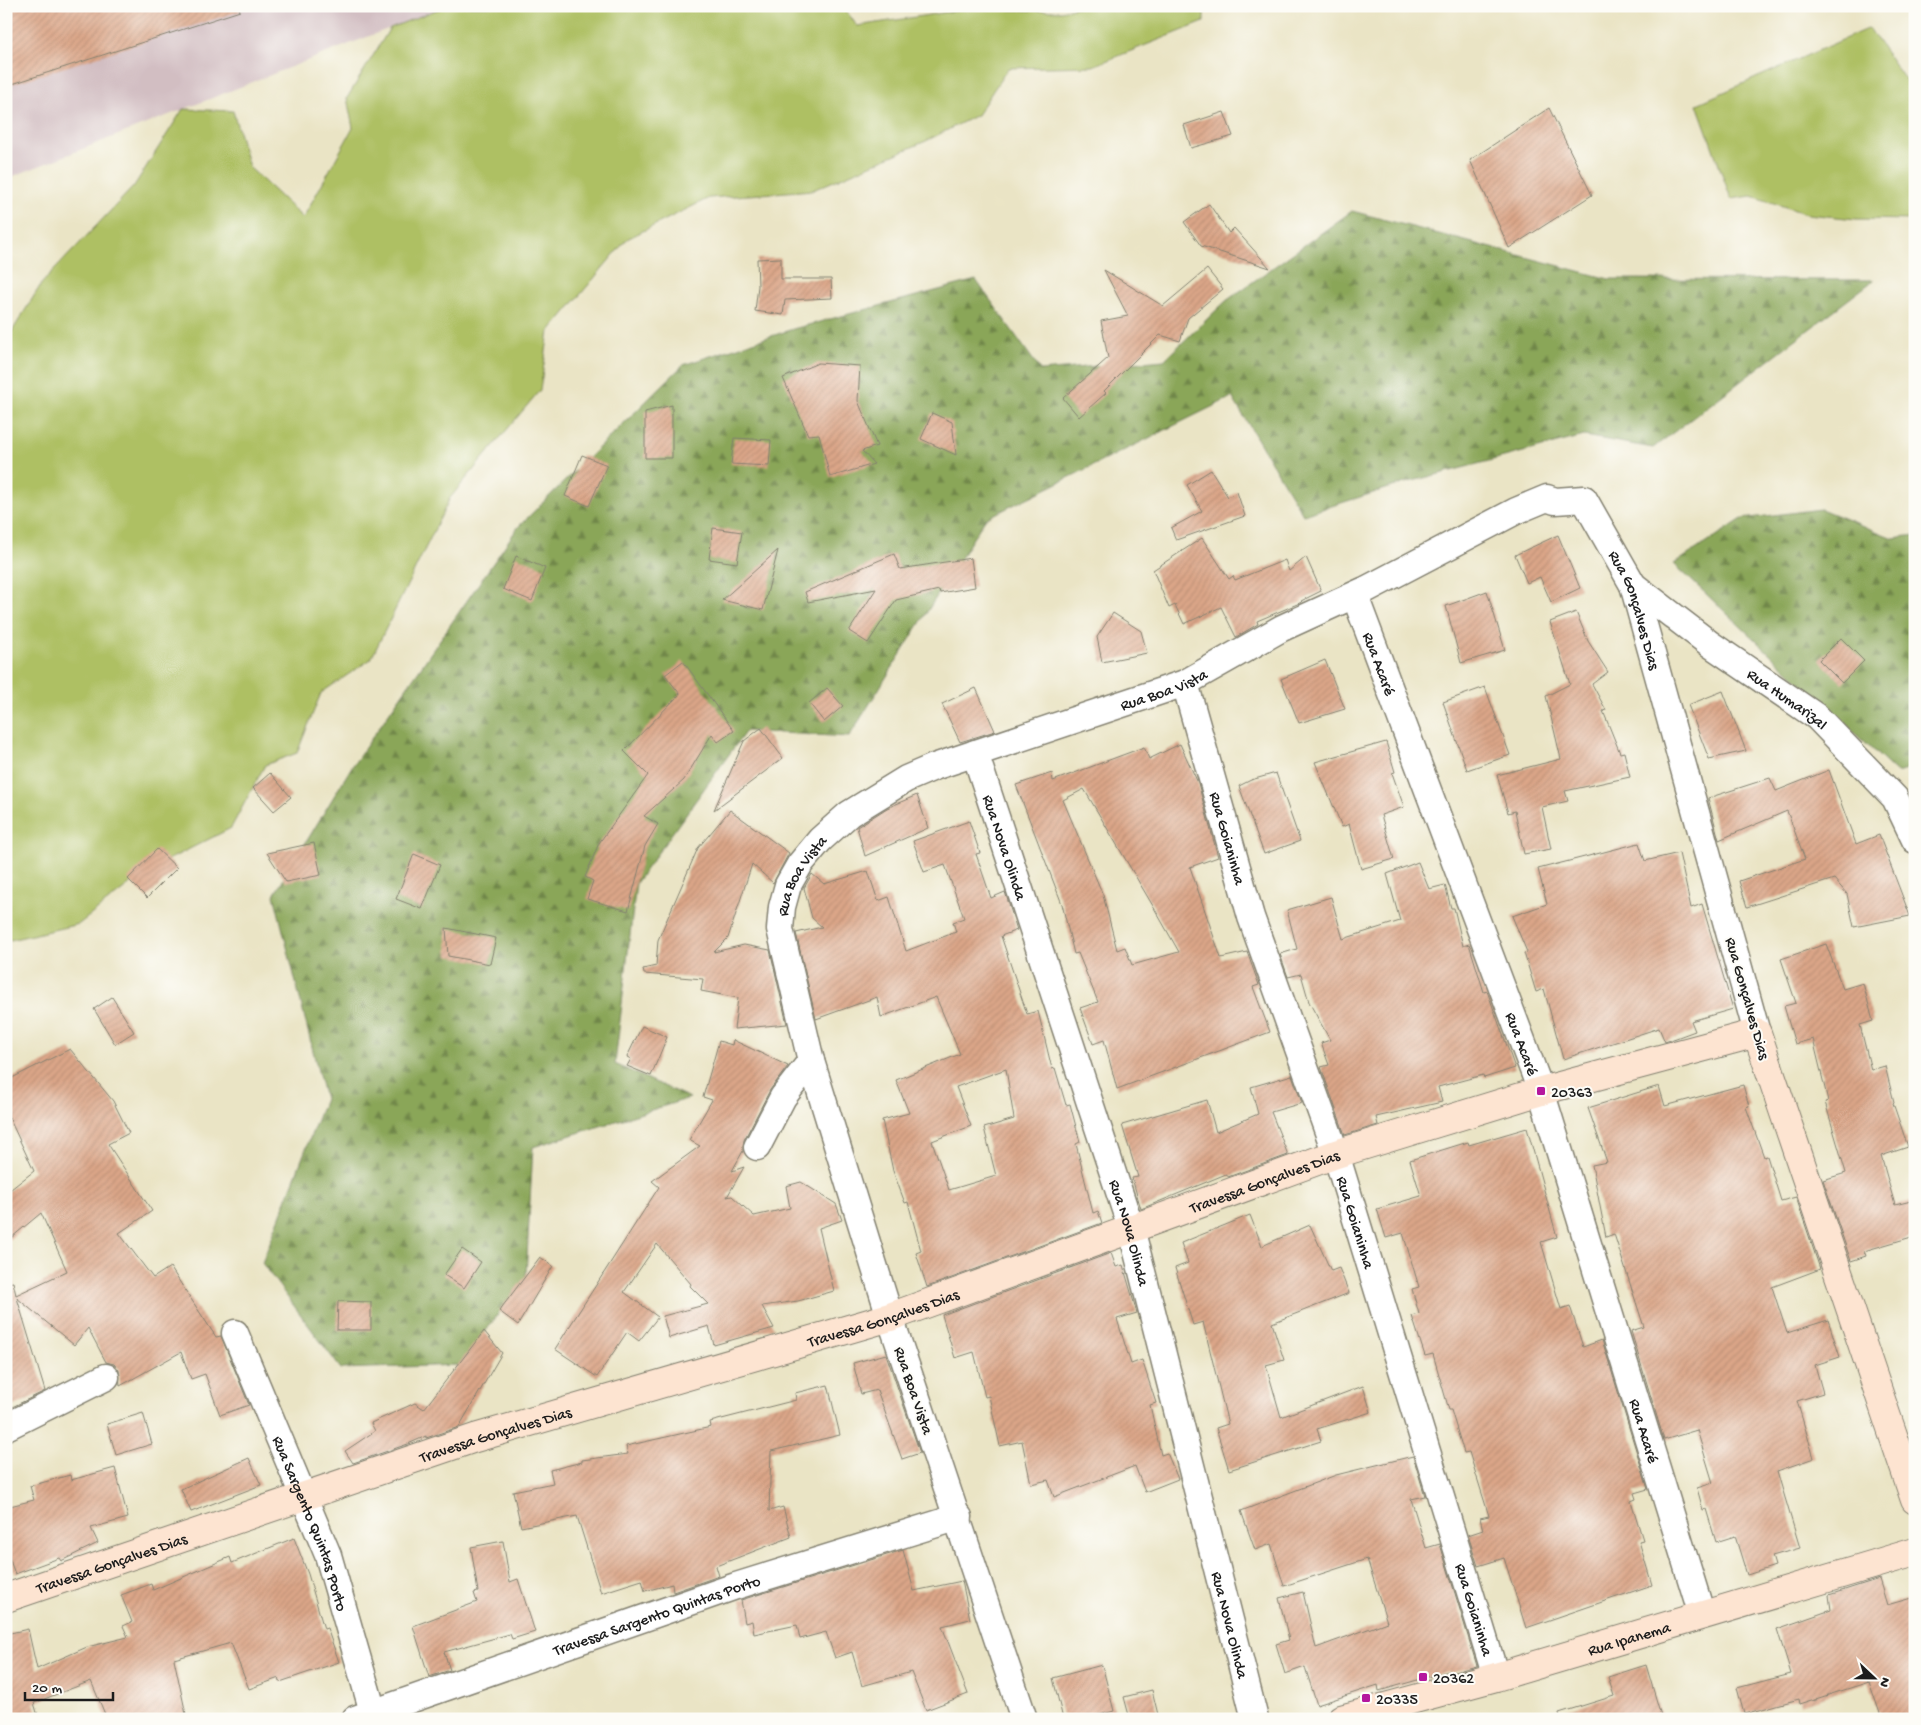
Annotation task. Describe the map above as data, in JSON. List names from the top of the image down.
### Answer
{
  "streets": {
    "street": [
      "Rua Gonçalves Dias",
      "Rua Acaré",
      "Rua Boa Vista",
      "Rua Humarizal",
      "Rua Goianinha",
      "Rua Nova Olinda",
      "Travessa Gonçalves Dias",
      "Rua Sargento Quintas Porto",
      "Travessa Sargento Quintas Porto",
      "Rua Ipanema"
    ]
  },
  "crossings": [
    ["Rua Gonçalves Dias", "Rua Boa Vista"],
    ["Rua Gonçalves Dias", "Rua Humarizal"],
    ["Rua Gonçalves Dias", "Travessa Gonçalves Dias"],
    ["Rua Acaré", "Rua Boa Vista"],
    ["Rua Acaré", "Travessa Gonçalves Dias"],
    ["Rua Acaré", "Rua Ipanema"],
    ["Rua Boa Vista", "Rua Goianinha"],
    ["Rua Boa Vista", "Rua Nova Olinda"],
    ["Rua Boa Vista", "Travessa Gonçalves Dias"],
    ["Rua Boa Vista", "Travessa Sargento Quintas Porto"],
    ["Rua Goianinha", "Travessa Gonçalves Dias"],
    ["Rua Goianinha", "Rua Ipanema"],
    ["Rua Nova Olinda", "Travessa Gonçalves Dias"],
    ["Travessa Gonçalves Dias", "Rua Sargento Quintas Porto"],
    ["Rua Sargento Quintas Porto", "Travessa Sargento Quintas Porto"]
  ],
  "places": {
    "transit": ["20363", "20362", "20335"]
  },
  "scale_bar": "20 m",
  "north": "right"
}
